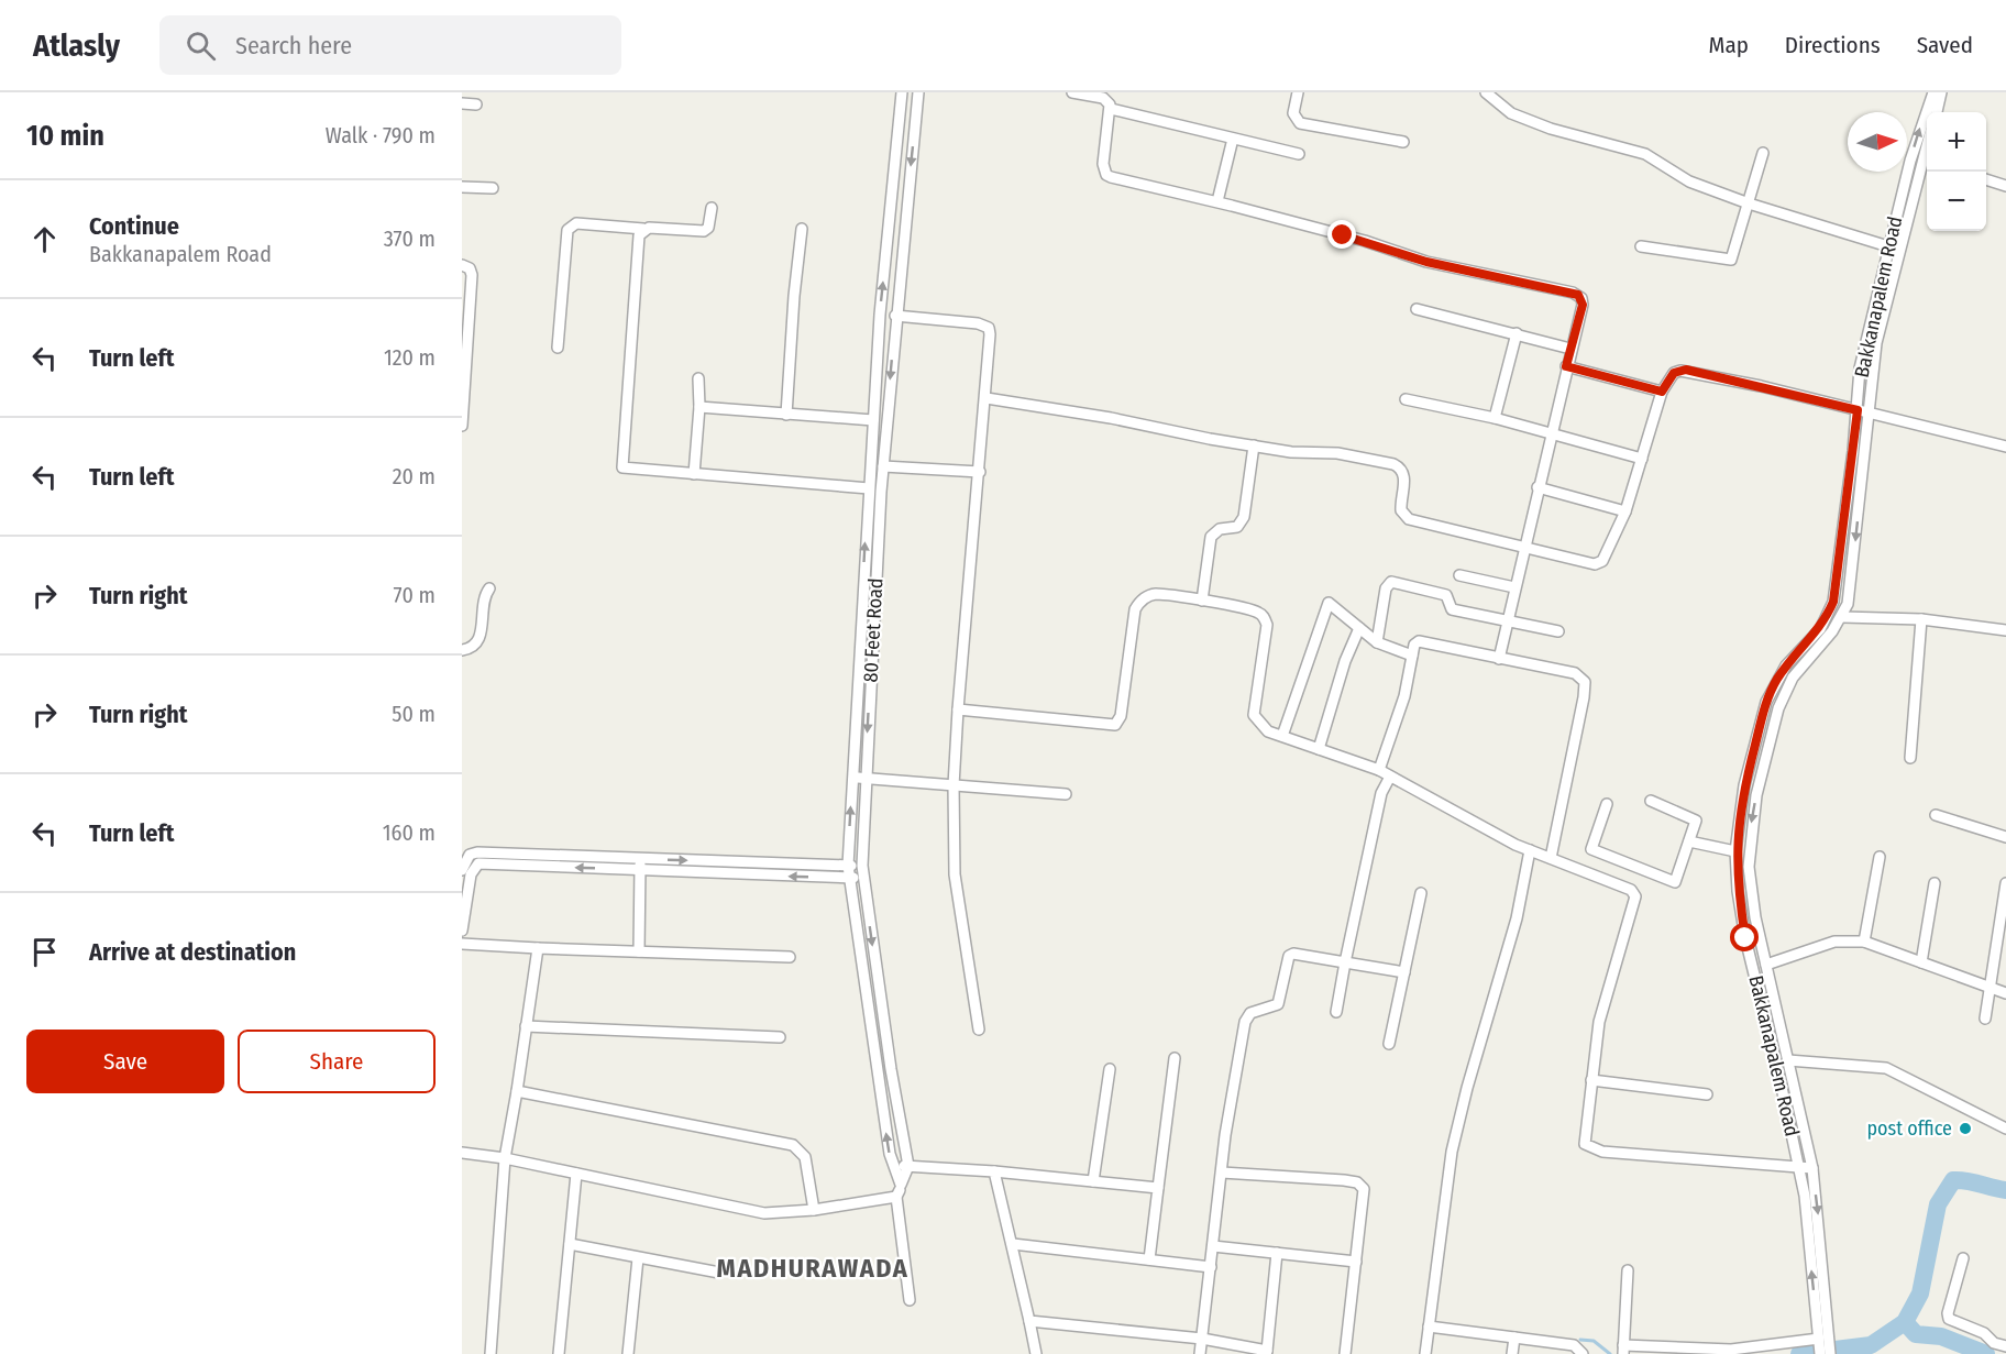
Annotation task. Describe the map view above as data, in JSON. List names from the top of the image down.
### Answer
{
  "streets": {
    "street": ["Bakkanapalem Road", "80 Feet Road"]
  },
  "districts": ["MADHURAWADA"],
  "places": ["post office"],
  "north": "right",
  "page": {
    "header": "Atlasly",
    "search": "Search here",
    "nav": ["Map", "Directions", "Saved"],
    "heading": ["10 min", "Walk · 790 m"],
    "map_buttons": ["+", "−"],
    "list": [
      ["Continue", "Bakkanapalem Road", "370 m"],
      ["Turn left", "120 m"],
      ["Turn left", "20 m"],
      ["Turn right", "70 m"],
      ["Turn right", "50 m"],
      ["Turn left", "160 m"],
      "Arrive at destination"
    ],
    "buttons": ["Save", "Share"]
  }
}
